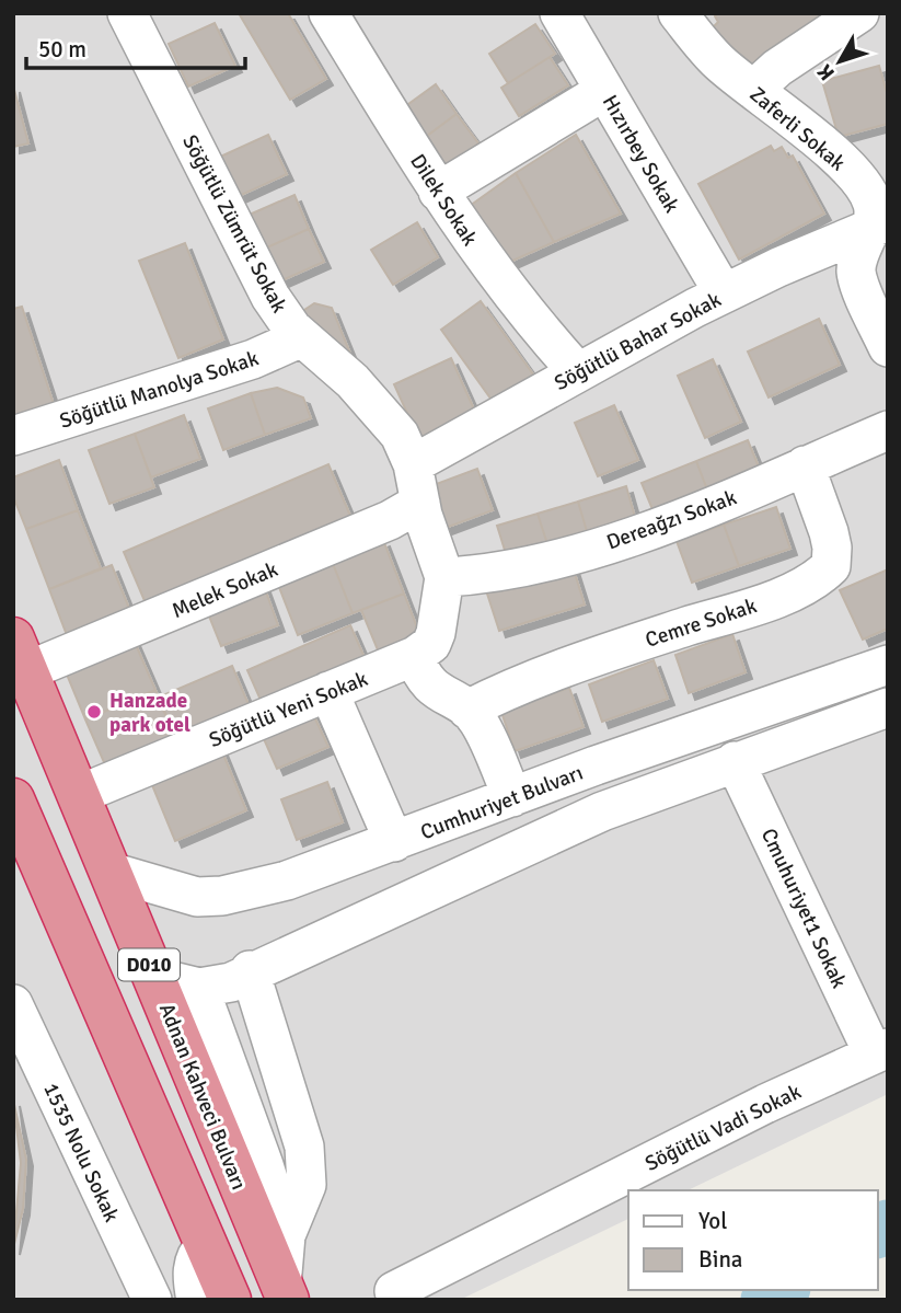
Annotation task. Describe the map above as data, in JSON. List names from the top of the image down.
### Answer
{
  "streets": {
    "highway": ["D010", "Adnan Kahveci Bulvarı"],
    "street": [
      "Zaferli Sokak",
      "Hızırbey Sokak",
      "Dilek Sokak",
      "Söğütlü Zümrüt Sokak",
      "Söğütlü Bahar Sokak",
      "Söğütlü Manolya Sokak",
      "Dereağzı Sokak",
      "Melek Sokak",
      "Cemre Sokak",
      "Söğütlü Yeni Sokak",
      "Cumhuriyet Bulvarı",
      "Cmuhuriyet1 Sokak",
      "Söğütlü Vadi Sokak",
      "1535 Nolu Sokak"
    ]
  },
  "crossings": [
    ["Zaferli Sokak", "Söğütlü Bahar Sokak"],
    ["Hızırbey Sokak", "Söğütlü Bahar Sokak"],
    ["Dilek Sokak", "Söğütlü Bahar Sokak"],
    ["Söğütlü Zümrüt Sokak", "Söğütlü Bahar Sokak"],
    ["Söğütlü Zümrüt Sokak", "Söğütlü Manolya Sokak"],
    ["Söğütlü Zümrüt Sokak", "Dereağzı Sokak"],
    ["Söğütlü Zümrüt Sokak", "Melek Sokak"],
    ["Dereağzı Sokak", "Cemre Sokak"],
    ["Melek Sokak", "Adnan Kahveci Bulvarı"],
    ["Söğütlü Yeni Sokak", "Adnan Kahveci Bulvarı"],
    ["Cumhuriyet Bulvarı", "Adnan Kahveci Bulvarı"],
    ["Cmuhuriyet1 Sokak", "Söğütlü Vadi Sokak"]
  ],
  "places": ["Hanzade park otel"],
  "legend": ["Yol", "Bina"],
  "scale_bar": "50 m",
  "north": "bottom left"
}
